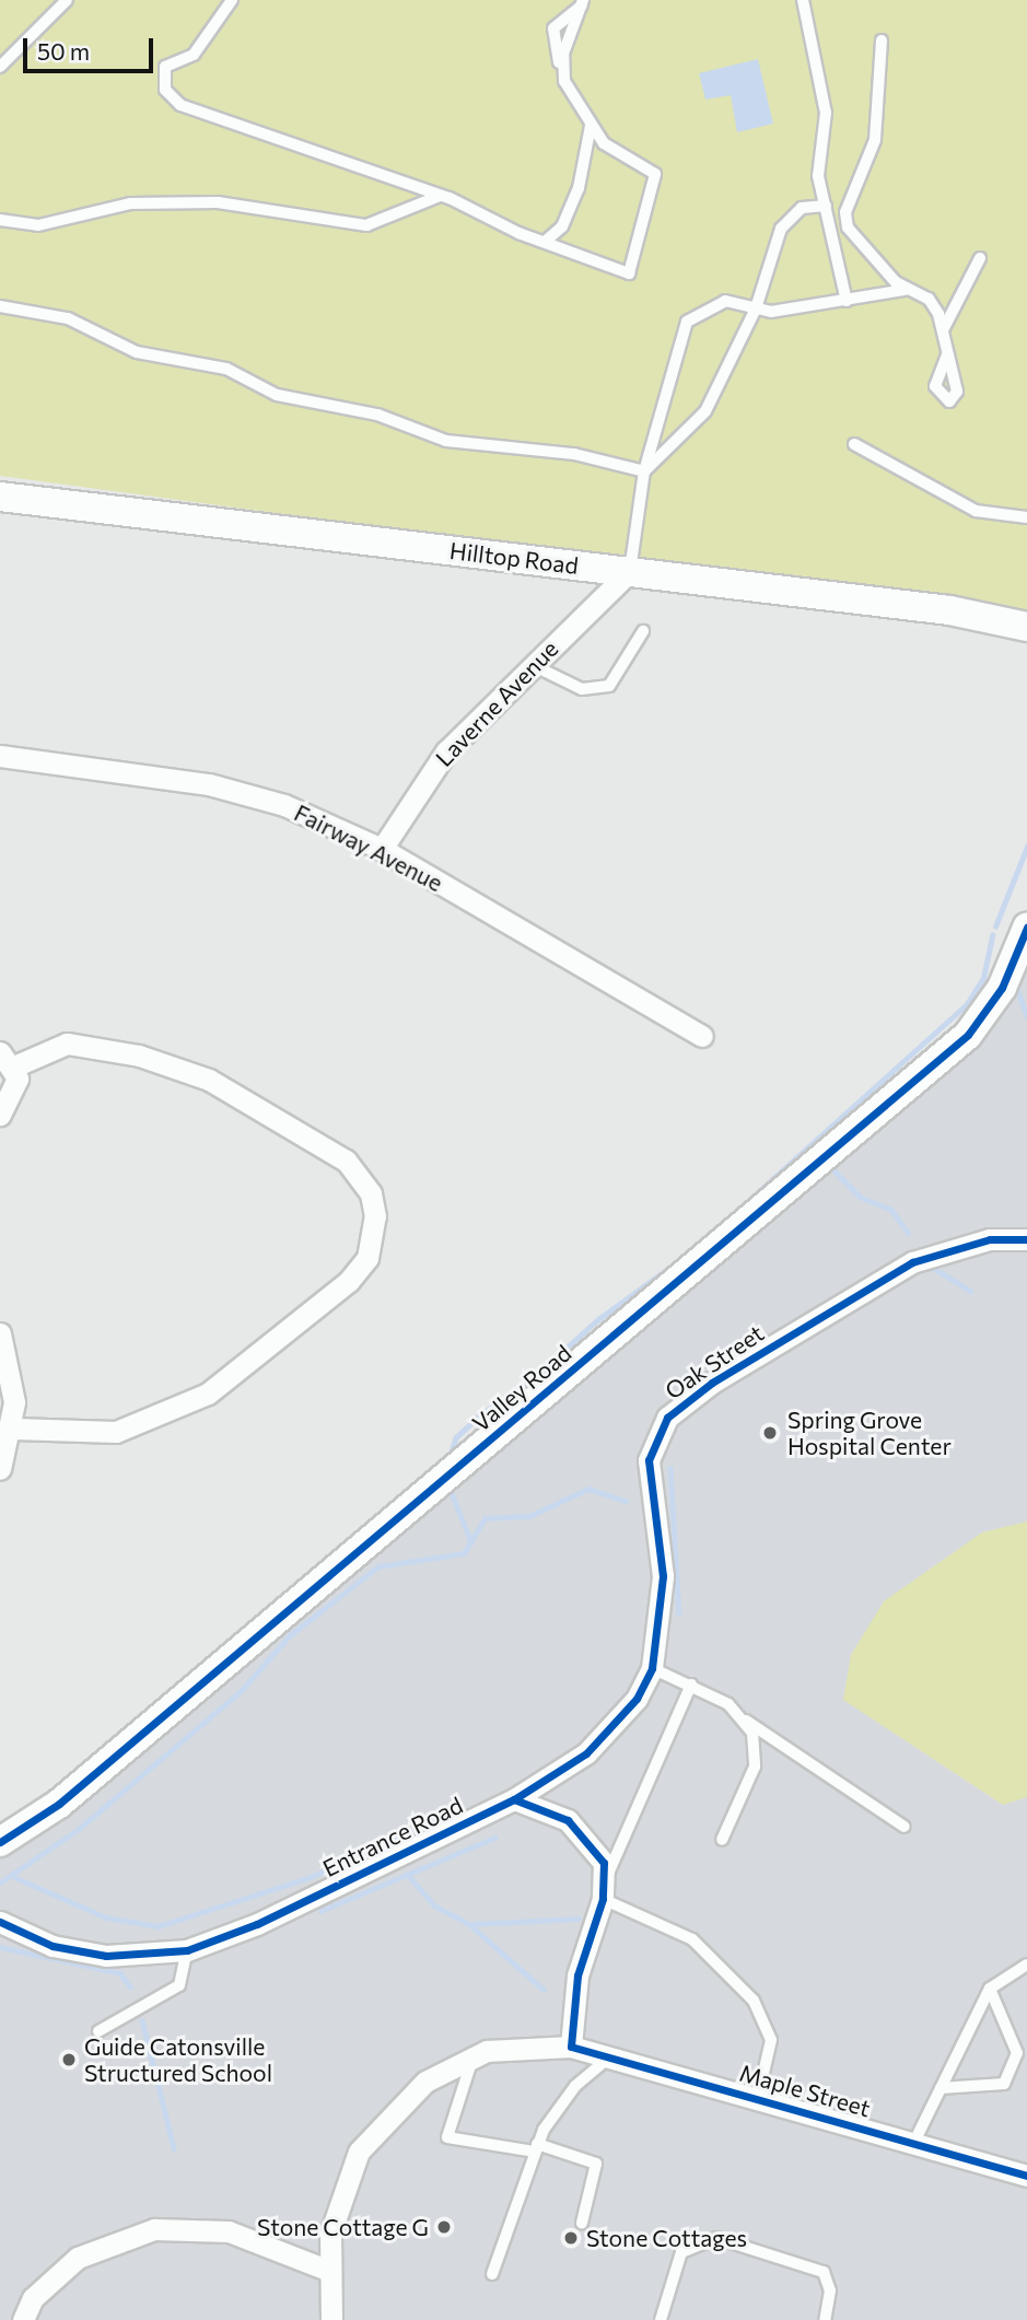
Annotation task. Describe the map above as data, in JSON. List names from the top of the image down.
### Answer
{
  "streets": {
    "street": [
      "Hilltop Road",
      "Laverne Avenue",
      "Fairway Avenue",
      "Oak Street",
      "Valley Road",
      "Entrance Road",
      "Maple Street"
    ]
  },
  "crossings": [
    ["Hilltop Road", "Laverne Avenue"],
    ["Laverne Avenue", "Fairway Avenue"],
    ["Oak Street", "Entrance Road"]
  ],
  "places": [
    "Spring Grove Hospital Center",
    "Guide Catonsville Structured School",
    "Stone Cottage G",
    "Stone Cottages"
  ],
  "scale_bar": "50 m"
}
